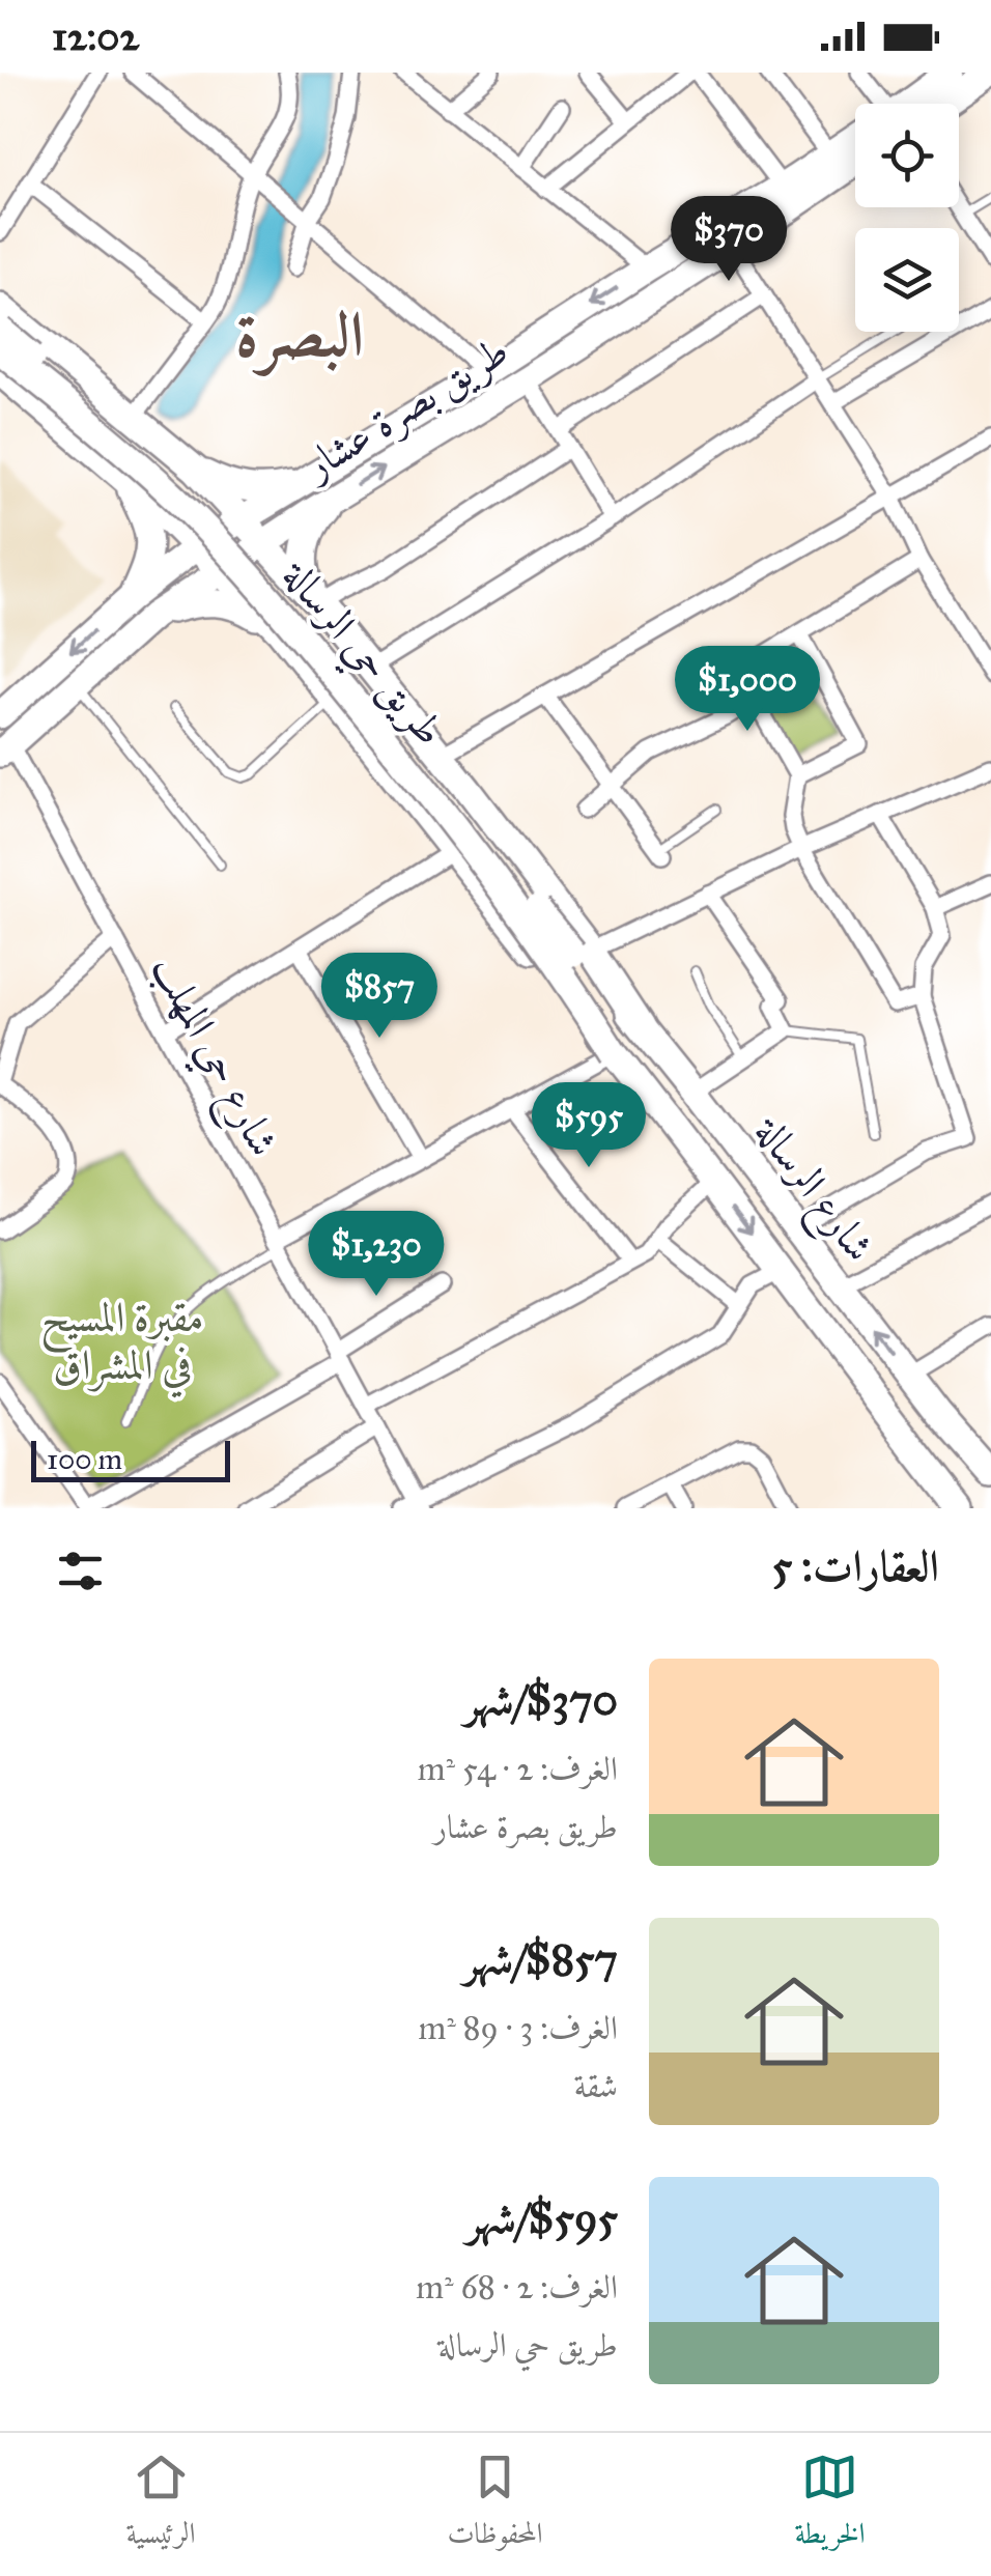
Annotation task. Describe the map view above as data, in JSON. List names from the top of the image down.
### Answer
{
  "streets": {
    "main road": ["طريق بصرة عشار", "طريق حي الرسالة", "شارع الرسالة"],
    "street": ["شارع حي المهلب"]
  },
  "crossings": [
    ["طريق بصرة عشار", "طريق حي الرسالة"],
    ["طريق بصرة عشار", "شارع حي المهلب"],
    ["طريق حي الرسالة", "شارع الرسالة"]
  ],
  "districts": ["البصرة"],
  "parks": ["مقبرة المسيح في المشراق"],
  "scale_bar": "100 m",
  "page": {
    "status": "12:02",
    "price": [
      "$370",
      "$1,000",
      "$857",
      "$595",
      "$1,230"
    ],
    "scale": "100 m",
    "heading": "العقارات: 5",
    "list": [
      {
        "name": "$370/شهر",
        "note": "الغرف: 2 · 54 m² · طريق بصرة عشار"
      },
      {
        "name": "$857/شهر",
        "note": "الغرف: 3 · 89 m² · شقة"
      },
      {
        "name": "$595/شهر",
        "note": "الغرف: 2 · 68 m² · طريق حي الرسالة"
      }
    ],
    "tabs": ["الخريطة", "المحفوظات", "الرئيسية"]
  }
}
